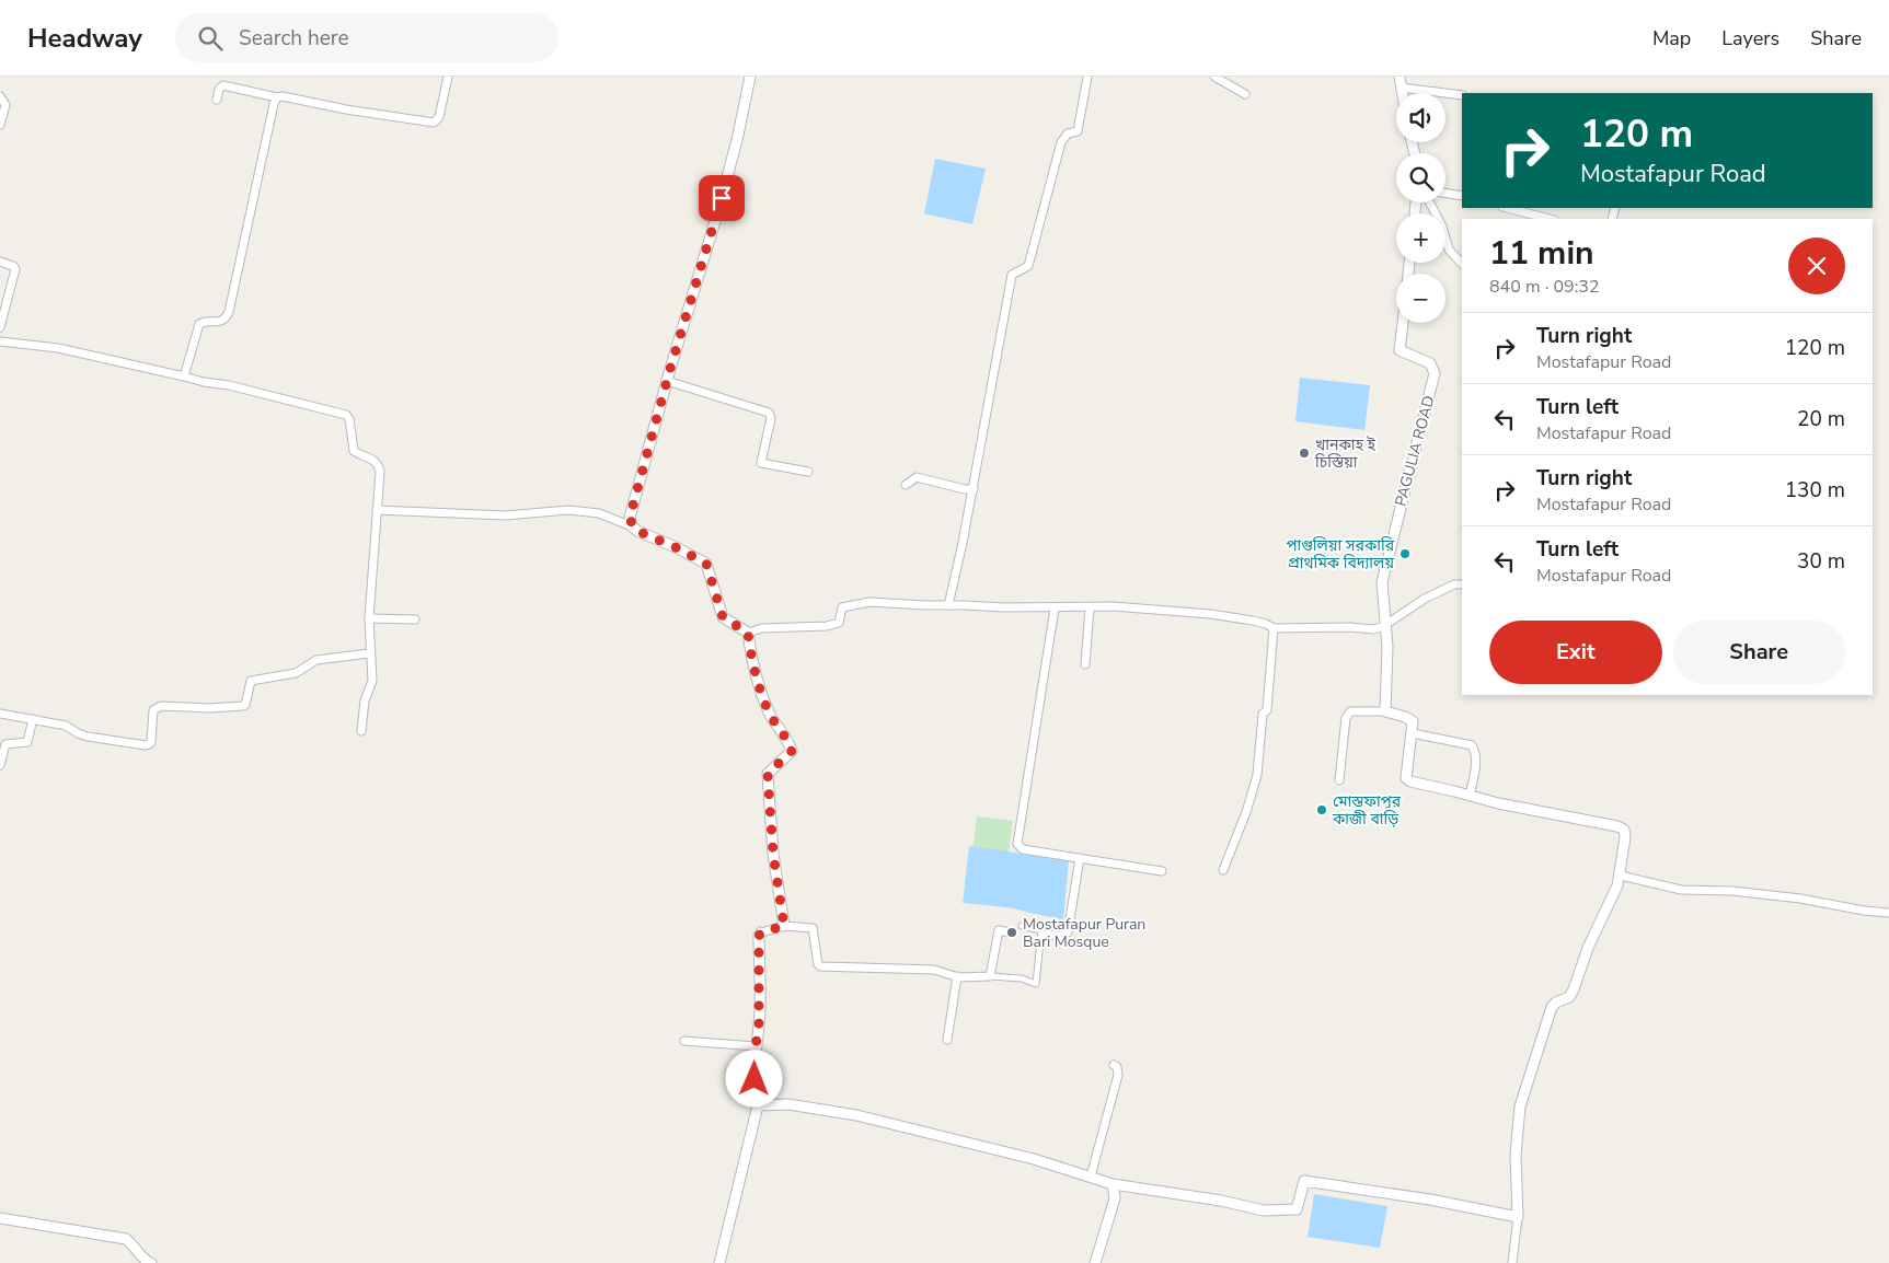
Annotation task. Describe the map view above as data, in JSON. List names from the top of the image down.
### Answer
{
  "streets": {
    "street": ["PAGULIA ROAD"]
  },
  "places": [
    "খানকাহ ই চিস্তিয়া",
    "পাগুলিয়া সরকারি প্রাথমিক বিদ্যালয়",
    "মোস্তফাপুর কাজী বাড়ি",
    "Mostafapur Puran Bari Mosque"
  ],
  "page": {
    "header": "Headway",
    "search": "Search here",
    "nav": ["Map", "Layers", "Share"],
    "map_buttons": ["+", "−"],
    "turn": ["120 m", "Mostafapur Road"],
    "heading": ["11 min", "840 m · 09:32"],
    "list": [
      {
        "name": "Turn right",
        "note": "Mostafapur Road",
        "value": "120 m"
      },
      {
        "name": "Turn left",
        "note": "Mostafapur Road",
        "value": "20 m"
      },
      {
        "name": "Turn right",
        "note": "Mostafapur Road",
        "value": "130 m"
      },
      {
        "name": "Turn left",
        "note": "Mostafapur Road",
        "value": "30 m"
      }
    ],
    "buttons": ["Exit", "Share"]
  }
}
